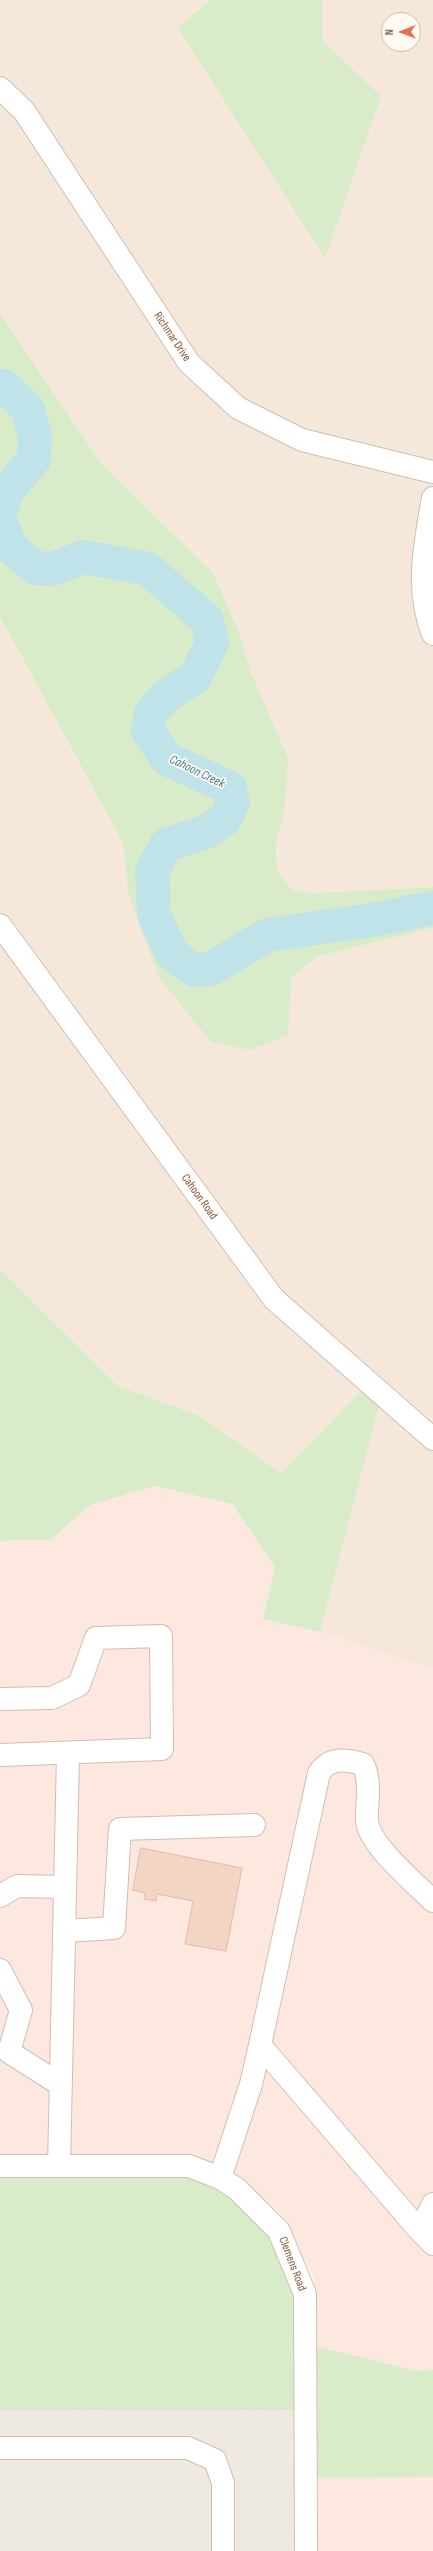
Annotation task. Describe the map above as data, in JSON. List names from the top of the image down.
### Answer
{
  "streets": {
    "street": ["Richmar Drive", "Cahoon Road", "Clemens Road"]
  },
  "water": ["Cahoon Creek"],
  "north": "left"
}
